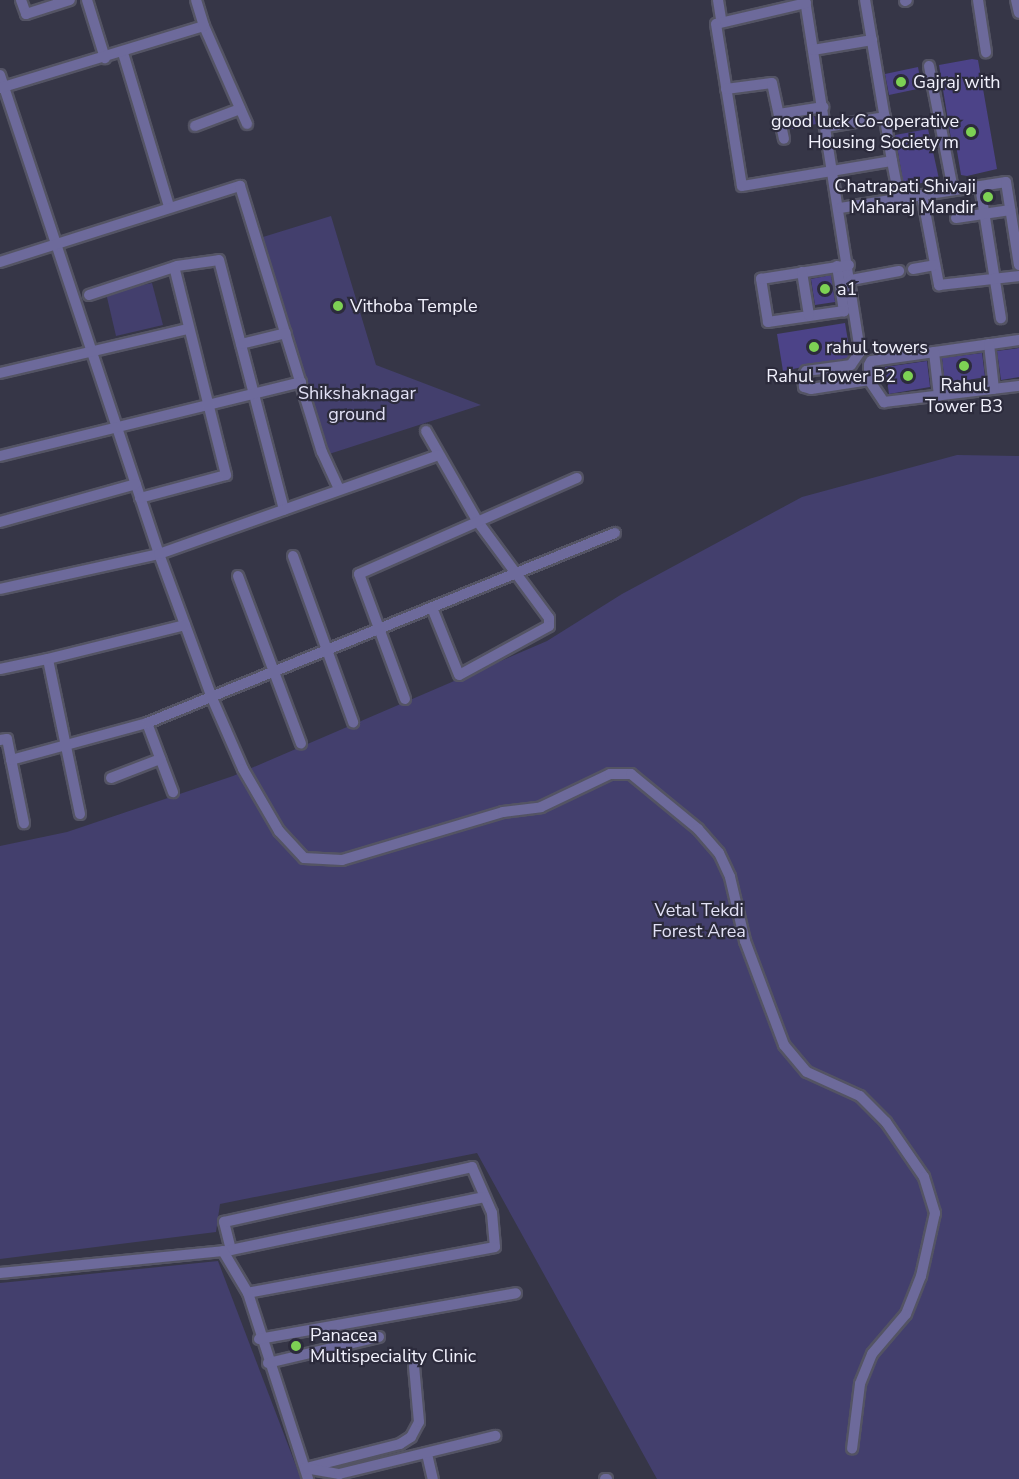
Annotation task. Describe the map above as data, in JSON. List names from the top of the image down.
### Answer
{
  "parks": ["Shikshaknagar ground", "Vetal Tekdi Forest Area"],
  "places": [
    "Gajraj with",
    "good luck Co-operative Housing Society m",
    "Chatrapati Shivaji Maharaj Mandir",
    "a1",
    "Vithoba Temple",
    "rahul towers",
    "Rahul Tower B3",
    "Rahul Tower B2",
    "Panacea Multispeciality Clinic"
  ]
}
